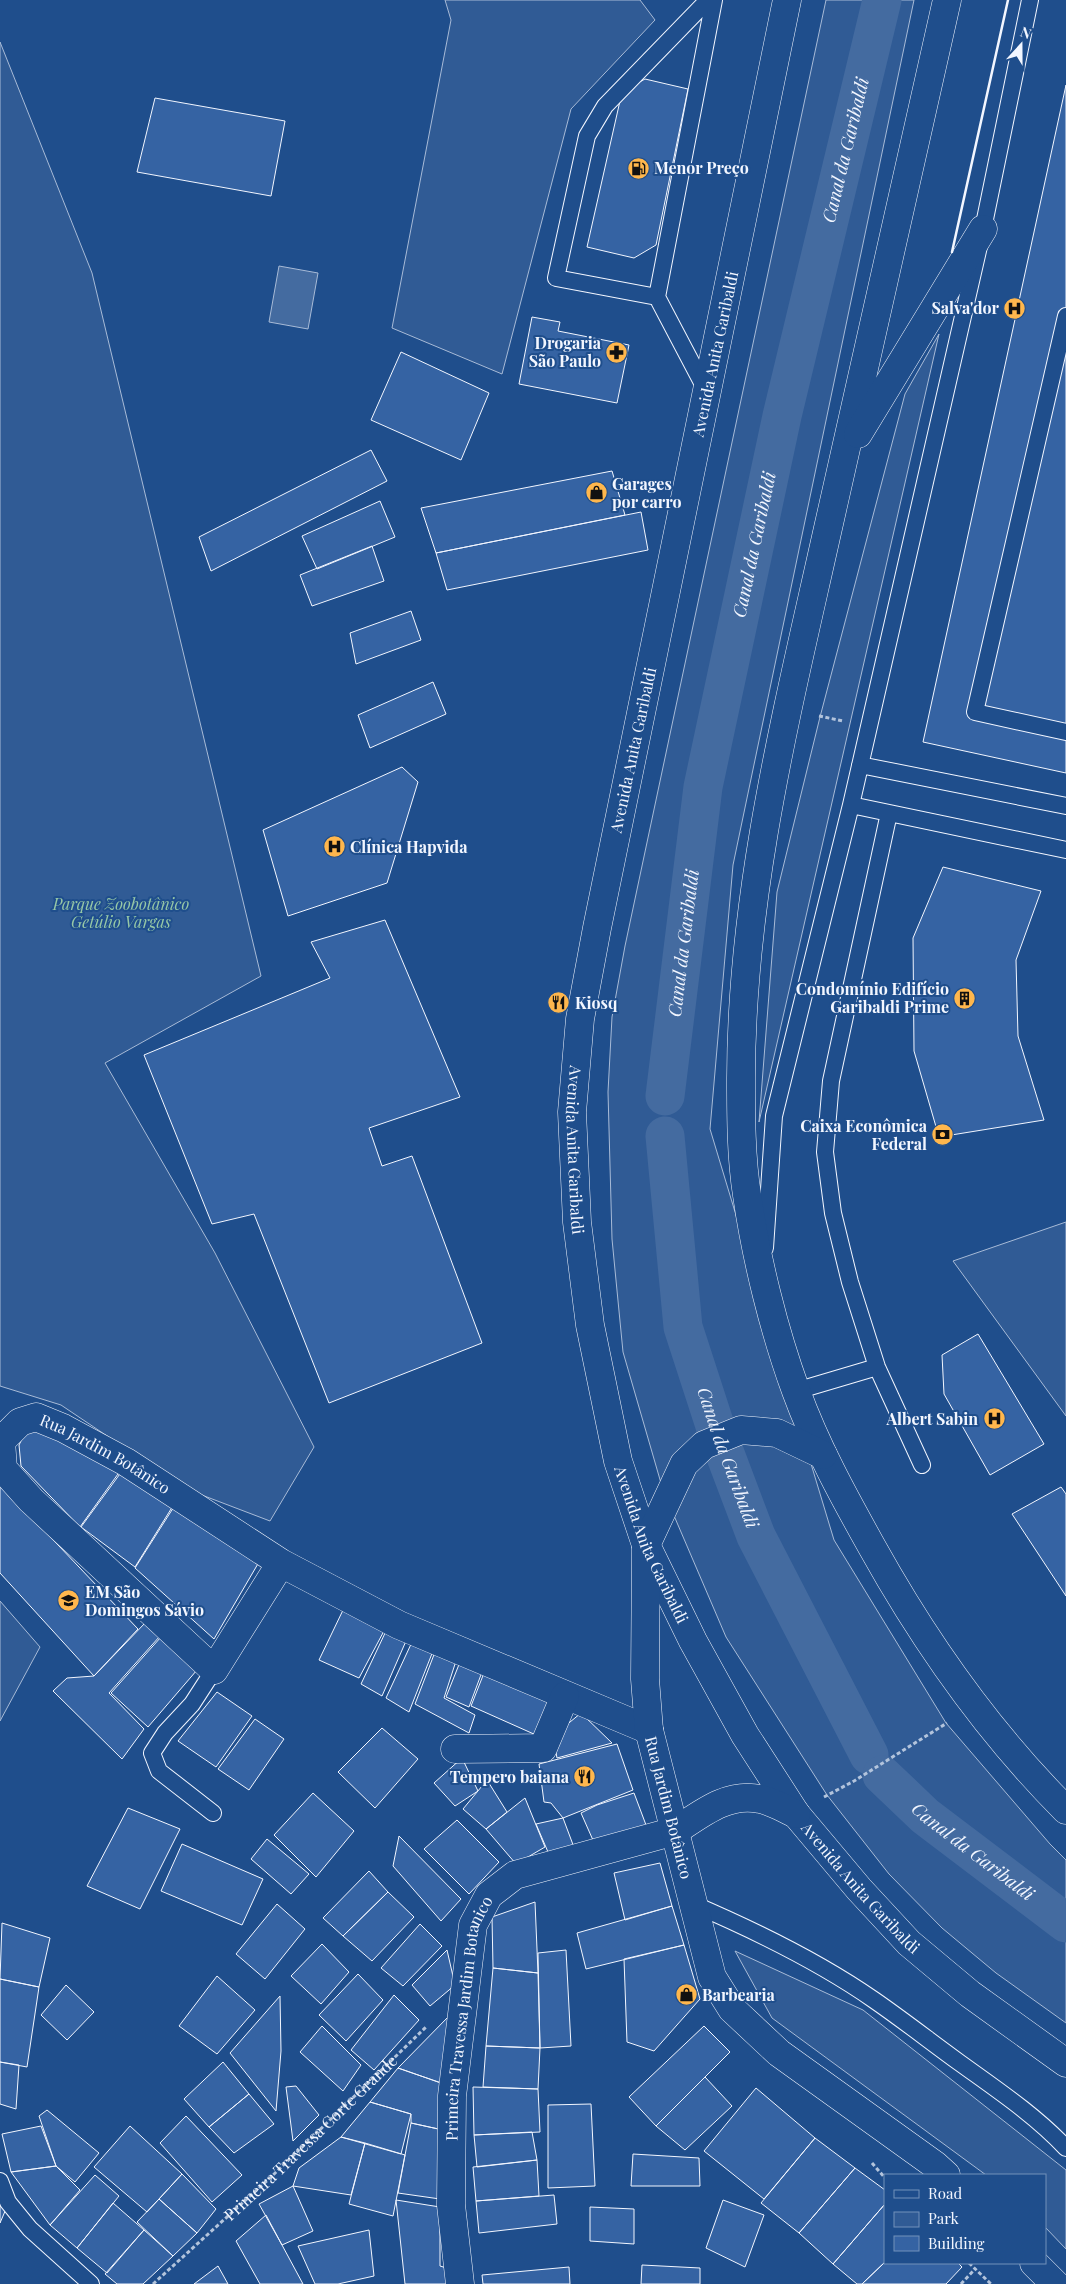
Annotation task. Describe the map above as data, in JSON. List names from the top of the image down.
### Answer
{
  "streets": {
    "main road": ["Avenida Anita Garibaldi", "Rua Jardim Botânico", "Primeira Travessa Jardim Botanico"],
    "path": ["Primeira Travessa Corte Grande"]
  },
  "crossings": [
    ["Avenida Anita Garibaldi", "Primeira Travessa Jardim Botanico"],
    ["Rua Jardim Botânico", "Primeira Travessa Jardim Botanico"],
    ["Primeira Travessa Jardim Botanico", "Primeira Travessa Corte Grande"]
  ],
  "water": ["Canal da Garibaldi"],
  "parks": ["Parque Zoobotânico Getúlio Vargas"],
  "places": {
    "fuel station": ["Menor Preço"],
    "hospital": ["Salva'dor", "Clínica Hapvida", "Albert Sabin"],
    "pharmacy": ["Drogaria São Paulo"],
    "shop": ["Garages por carro", "Barbearia"],
    "building": ["Condomínio Edifício Garibaldi Prime"],
    "restaurant": ["Kiosq", "Tempero baiana"],
    "bank": ["Caixa Econômica Federal"],
    "school or university": ["EM São Domingos Sávio"]
  },
  "legend": ["Road", "Park", "Building"],
  "north": "top"
}
